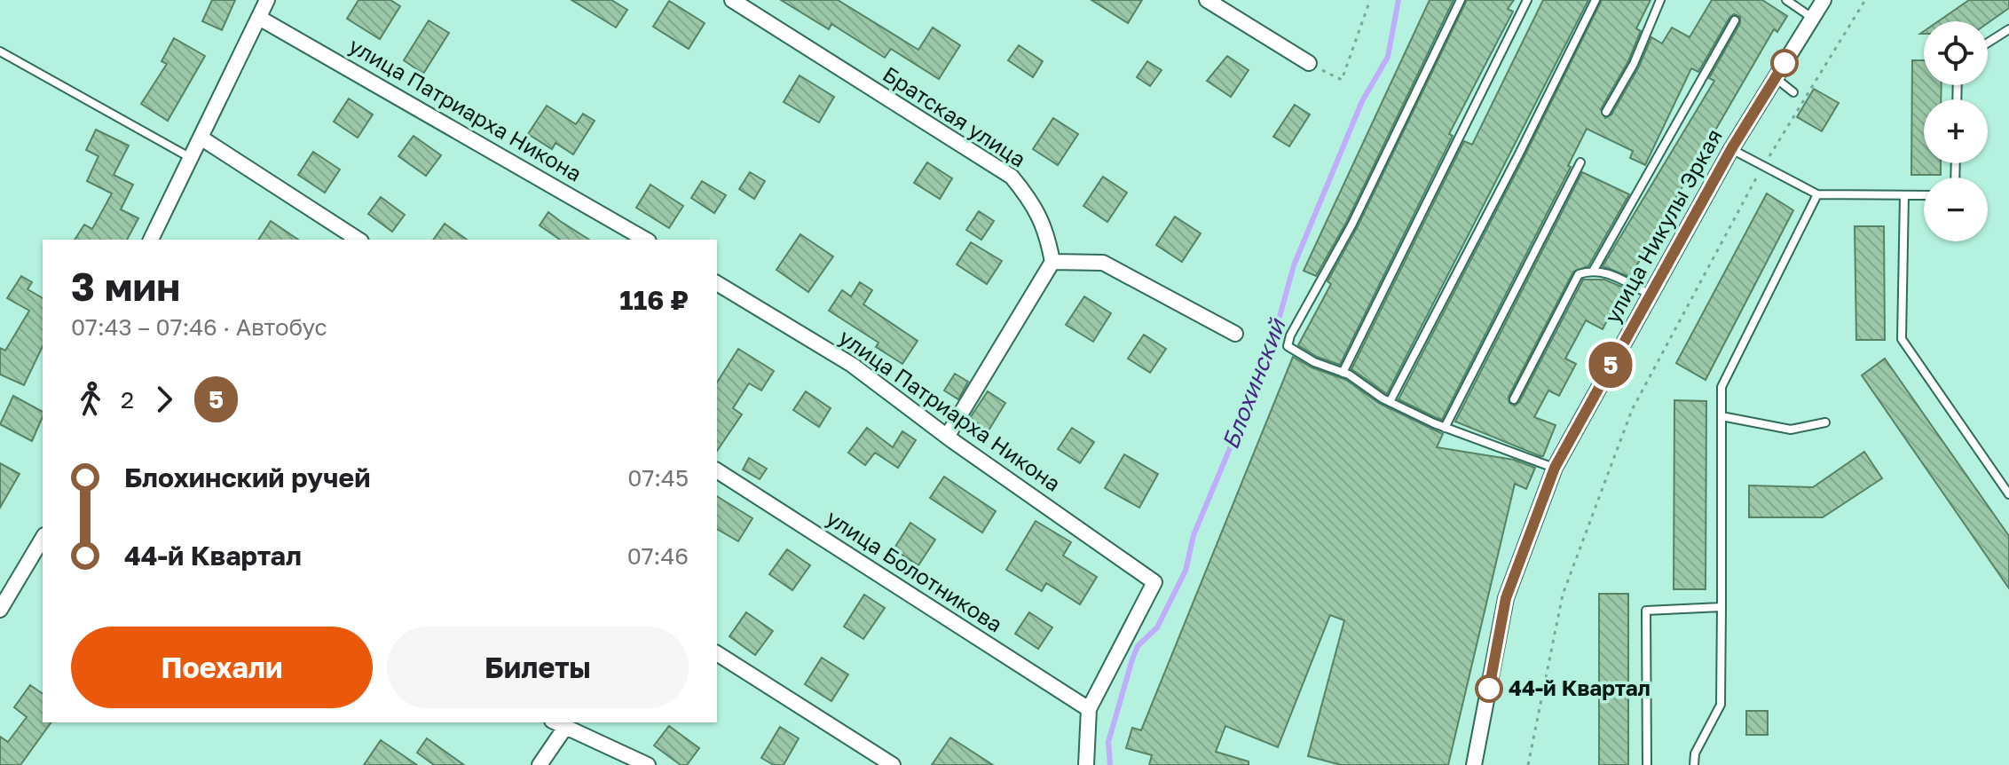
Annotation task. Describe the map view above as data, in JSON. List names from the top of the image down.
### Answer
{
  "streets": {
    "street": [
      "улица Патриарха Никона",
      "Братская улица",
      "улица Никулы Эркая",
      "улица Болотникова"
    ]
  },
  "crossings": [
    ["улица Патриарха Никона", "улица Болотникова"]
  ],
  "water": ["Блохинский"],
  "places": ["44-й Квартал"],
  "lines": ["bus line 5"],
  "page": {
    "on_map": "5",
    "map_buttons": ["+", "−"],
    "heading": ["3 мин", "07:43 – 07:46 · Автобус", "116 ₽"],
    "legs": ["2", "5"],
    "list": [
      {
        "name": "Блохинский ручей",
        "value": "07:45"
      },
      {
        "name": "44-й Квартал",
        "value": "07:46"
      }
    ],
    "buttons": ["Поехали", "Билеты"]
  }
}
